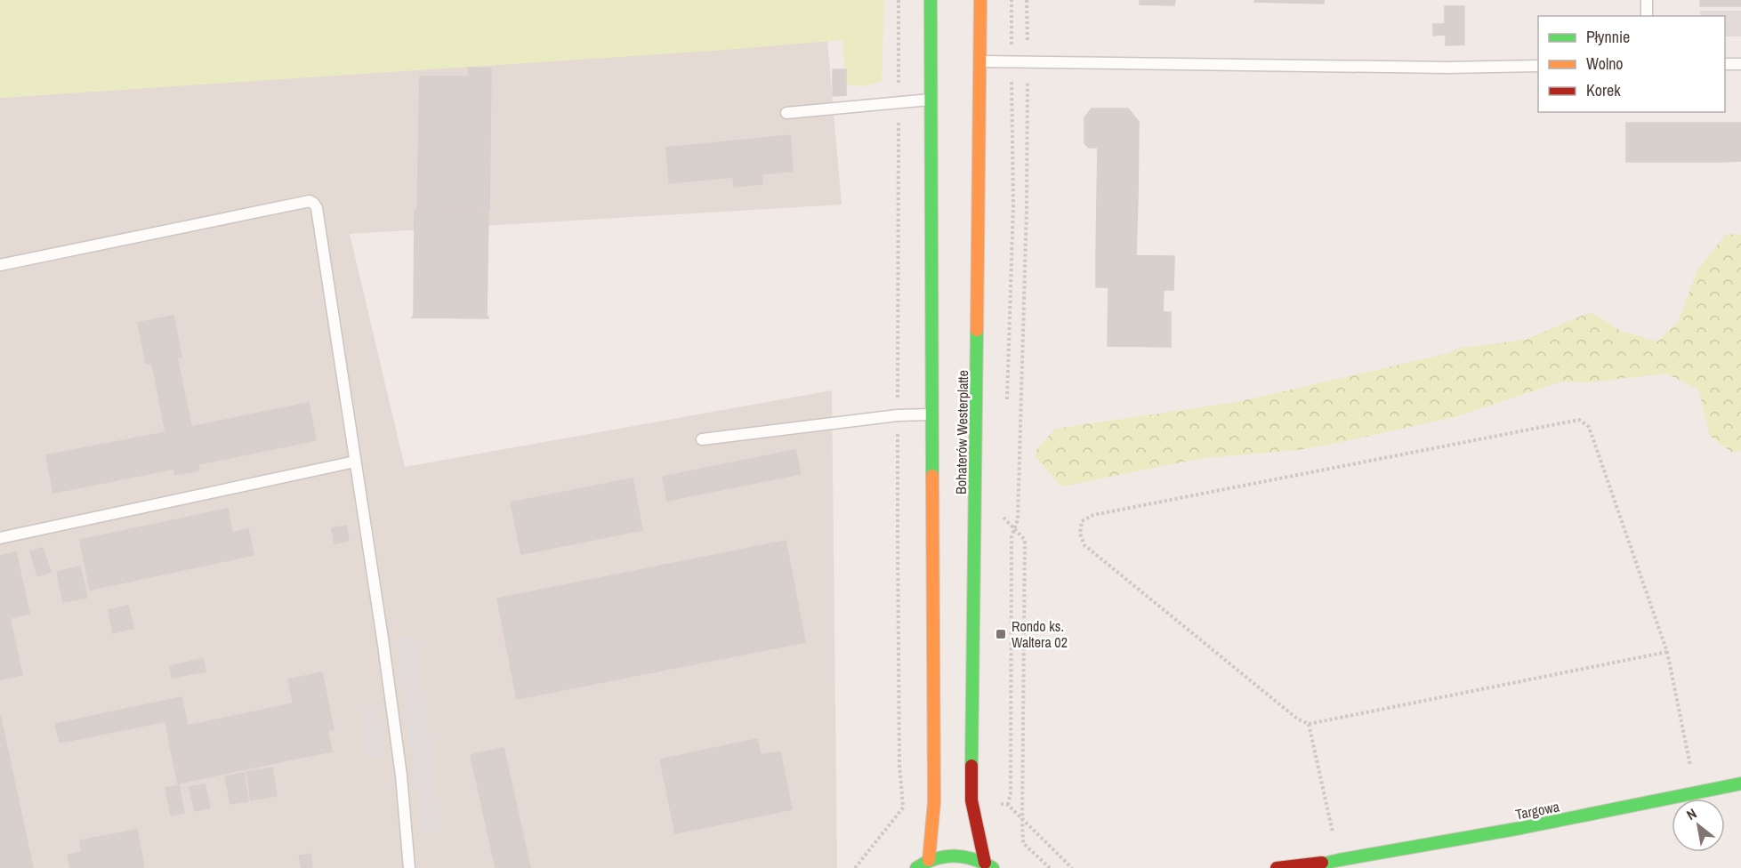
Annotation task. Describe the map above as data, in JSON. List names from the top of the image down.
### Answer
{
  "streets": {
    "main road": ["Bohaterów Westerplatte", "Targowa"]
  },
  "places": {
    "transit": ["Rondo ks. Waltera 02"]
  },
  "legend": ["Płynnie", "Wolno", "Korek"],
  "north": "top left"
}
